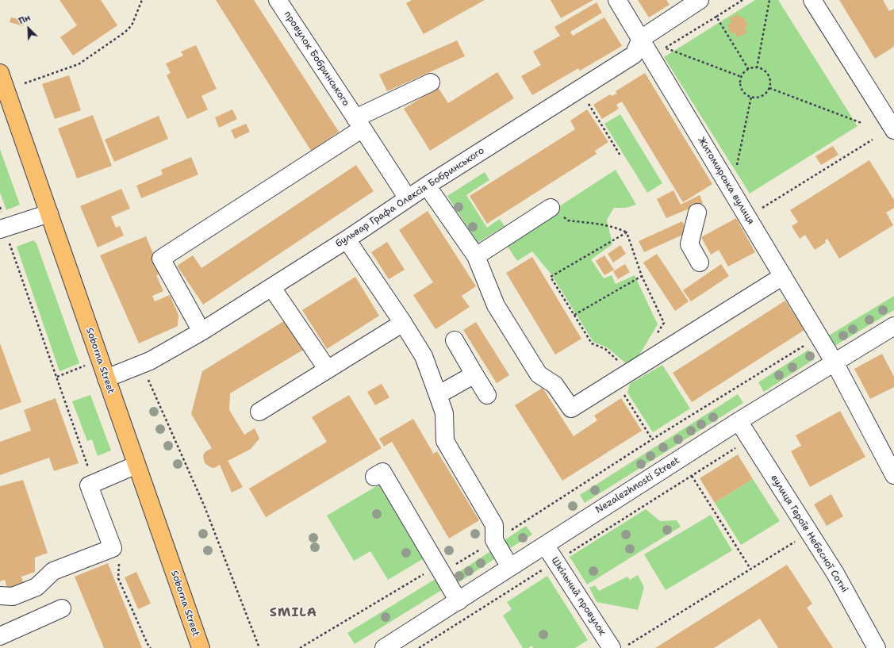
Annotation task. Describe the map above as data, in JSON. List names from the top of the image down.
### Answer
{
  "streets": {
    "main road": ["Soborna Street"],
    "street": [
      "провулок Бобринського",
      "Житомирська вулиця",
      "бульвар Графа Олексія Бобринського",
      "Nezalezhnosti Street",
      "вулиця Героїв Небесної Сотні",
      "Шкільний провулок"
    ]
  },
  "crossings": [
    ["провулок Бобринського", "бульвар Графа Олексія Бобринського"],
    ["Житомирська вулиця", "бульвар Графа Олексія Бобринського"],
    ["Житомирська вулиця", "Nezalezhnosti Street"],
    ["бульвар Графа Олексія Бобринського", "Soborna Street"],
    ["Nezalezhnosti Street", "вулиця Героїв Небесної Сотні"],
    ["Nezalezhnosti Street", "Шкільний провулок"]
  ],
  "districts": ["SMILA"],
  "north": "top left"
}
